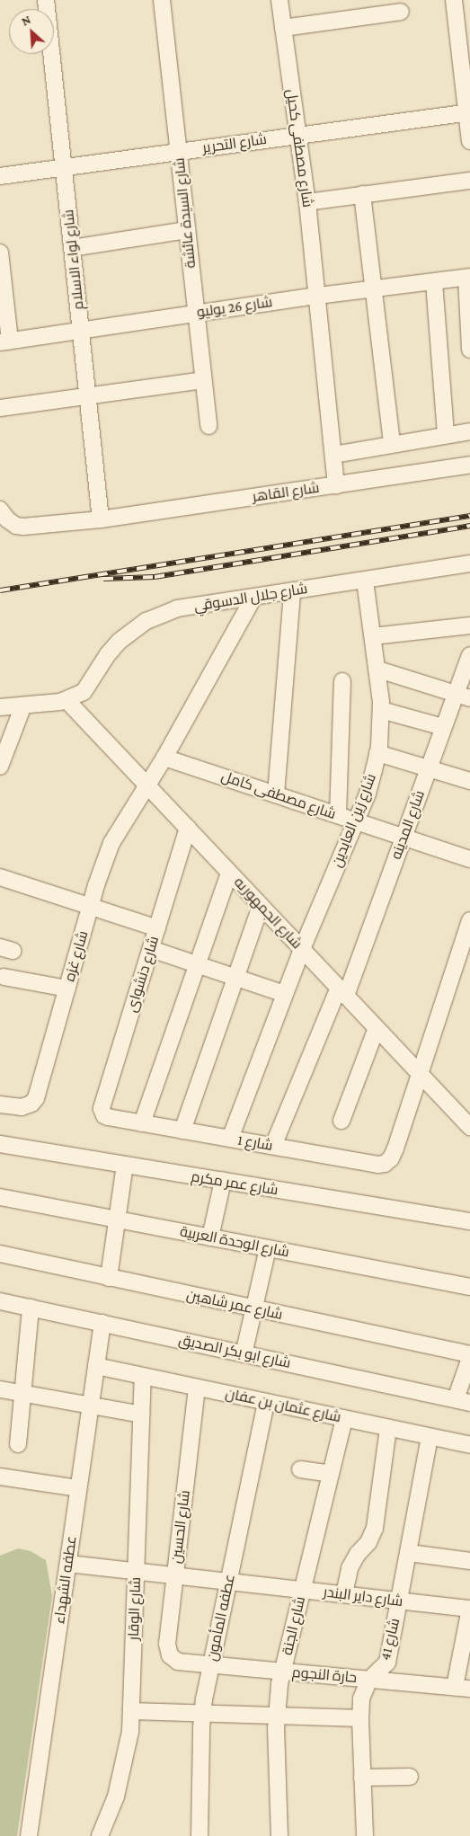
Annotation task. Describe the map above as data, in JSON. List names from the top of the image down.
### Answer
{
  "streets": {
    "street": [
      "شارع التحرير",
      "شارع مصطفى كحيل",
      "شارع السيدة عائشة",
      "شارع لواء الاسلام",
      "شارع 26 يوليو",
      "شارع القاهر",
      "شارع جلال الدسوقي",
      "شارع مصطفى كامل",
      "شارع زين العابدين",
      "شارع المدينه",
      "شارع الجمهوريه",
      "شارع غزه",
      "شارع دنشواى",
      "شارع 1",
      "شارع عمر مكرم",
      "شارع الوحدة العربية",
      "شارع عمر شاهين",
      "شارع ابو بكر الصديق",
      "شارع عثمان بن عفان",
      "شارع الحسين",
      "عطفه الشهداء",
      "شارع داير البندر",
      "شارع الوقار",
      "عطفه المأمون",
      "شارع الجنة",
      "شارع 41",
      "حارة النجوم"
    ]
  },
  "crossings": [
    ["شارع التحرير", "شارع مصطفى كحيل"],
    ["شارع التحرير", "شارع السيدة عائشة"],
    ["شارع التحرير", "شارع لواء الاسلام"],
    ["شارع مصطفى كحيل", "شارع 26 يوليو"],
    ["شارع مصطفى كحيل", "شارع القاهر"],
    ["شارع السيدة عائشة", "شارع 26 يوليو"],
    ["شارع لواء الاسلام", "شارع 26 يوليو"],
    ["شارع لواء الاسلام", "شارع القاهر"],
    ["شارع جلال الدسوقي", "شارع زين العابدين"],
    ["شارع جلال الدسوقي", "شارع الجمهوريه"],
    ["شارع جلال الدسوقي", "شارع غزه"],
    ["شارع مصطفى كامل", "شارع زين العابدين"],
    ["شارع مصطفى كامل", "شارع المدينه"],
    ["شارع مصطفى كامل", "شارع غزه"],
    ["شارع زين العابدين", "شارع الجمهوريه"],
    ["شارع زين العابدين", "شارع 1"],
    ["شارع المدينه", "شارع الجمهوريه"],
    ["شارع المدينه", "شارع 1"],
    ["شارع الجمهوريه", "شارع غزه"],
    ["شارع الجمهوريه", "شارع دنشواى"],
    ["شارع الجمهوريه", "شارع 1"],
    ["شارع دنشواى", "شارع 1"],
    ["شارع ابو بكر الصديق", "عطفه الشهداء"],
    ["شارع عثمان بن عفان", "شارع الحسين"],
    ["شارع عثمان بن عفان", "عطفه الشهداء"],
    ["شارع عثمان بن عفان", "شارع الوقار"],
    ["شارع عثمان بن عفان", "عطفه المأمون"],
    ["شارع عثمان بن عفان", "شارع الجنة"],
    ["شارع عثمان بن عفان", "شارع 41"],
    ["شارع الحسين", "شارع داير البندر"],
    ["شارع الحسين", "حارة النجوم"],
    ["عطفه الشهداء", "شارع داير البندر"],
    ["شارع داير البندر", "شارع الوقار"],
    ["شارع داير البندر", "عطفه المأمون"],
    ["شارع داير البندر", "شارع الجنة"],
    ["شارع داير البندر", "شارع 41"],
    ["عطفه المأمون", "حارة النجوم"],
    ["شارع الجنة", "حارة النجوم"],
    ["شارع 41", "حارة النجوم"]
  ],
  "north": "top left"
}
